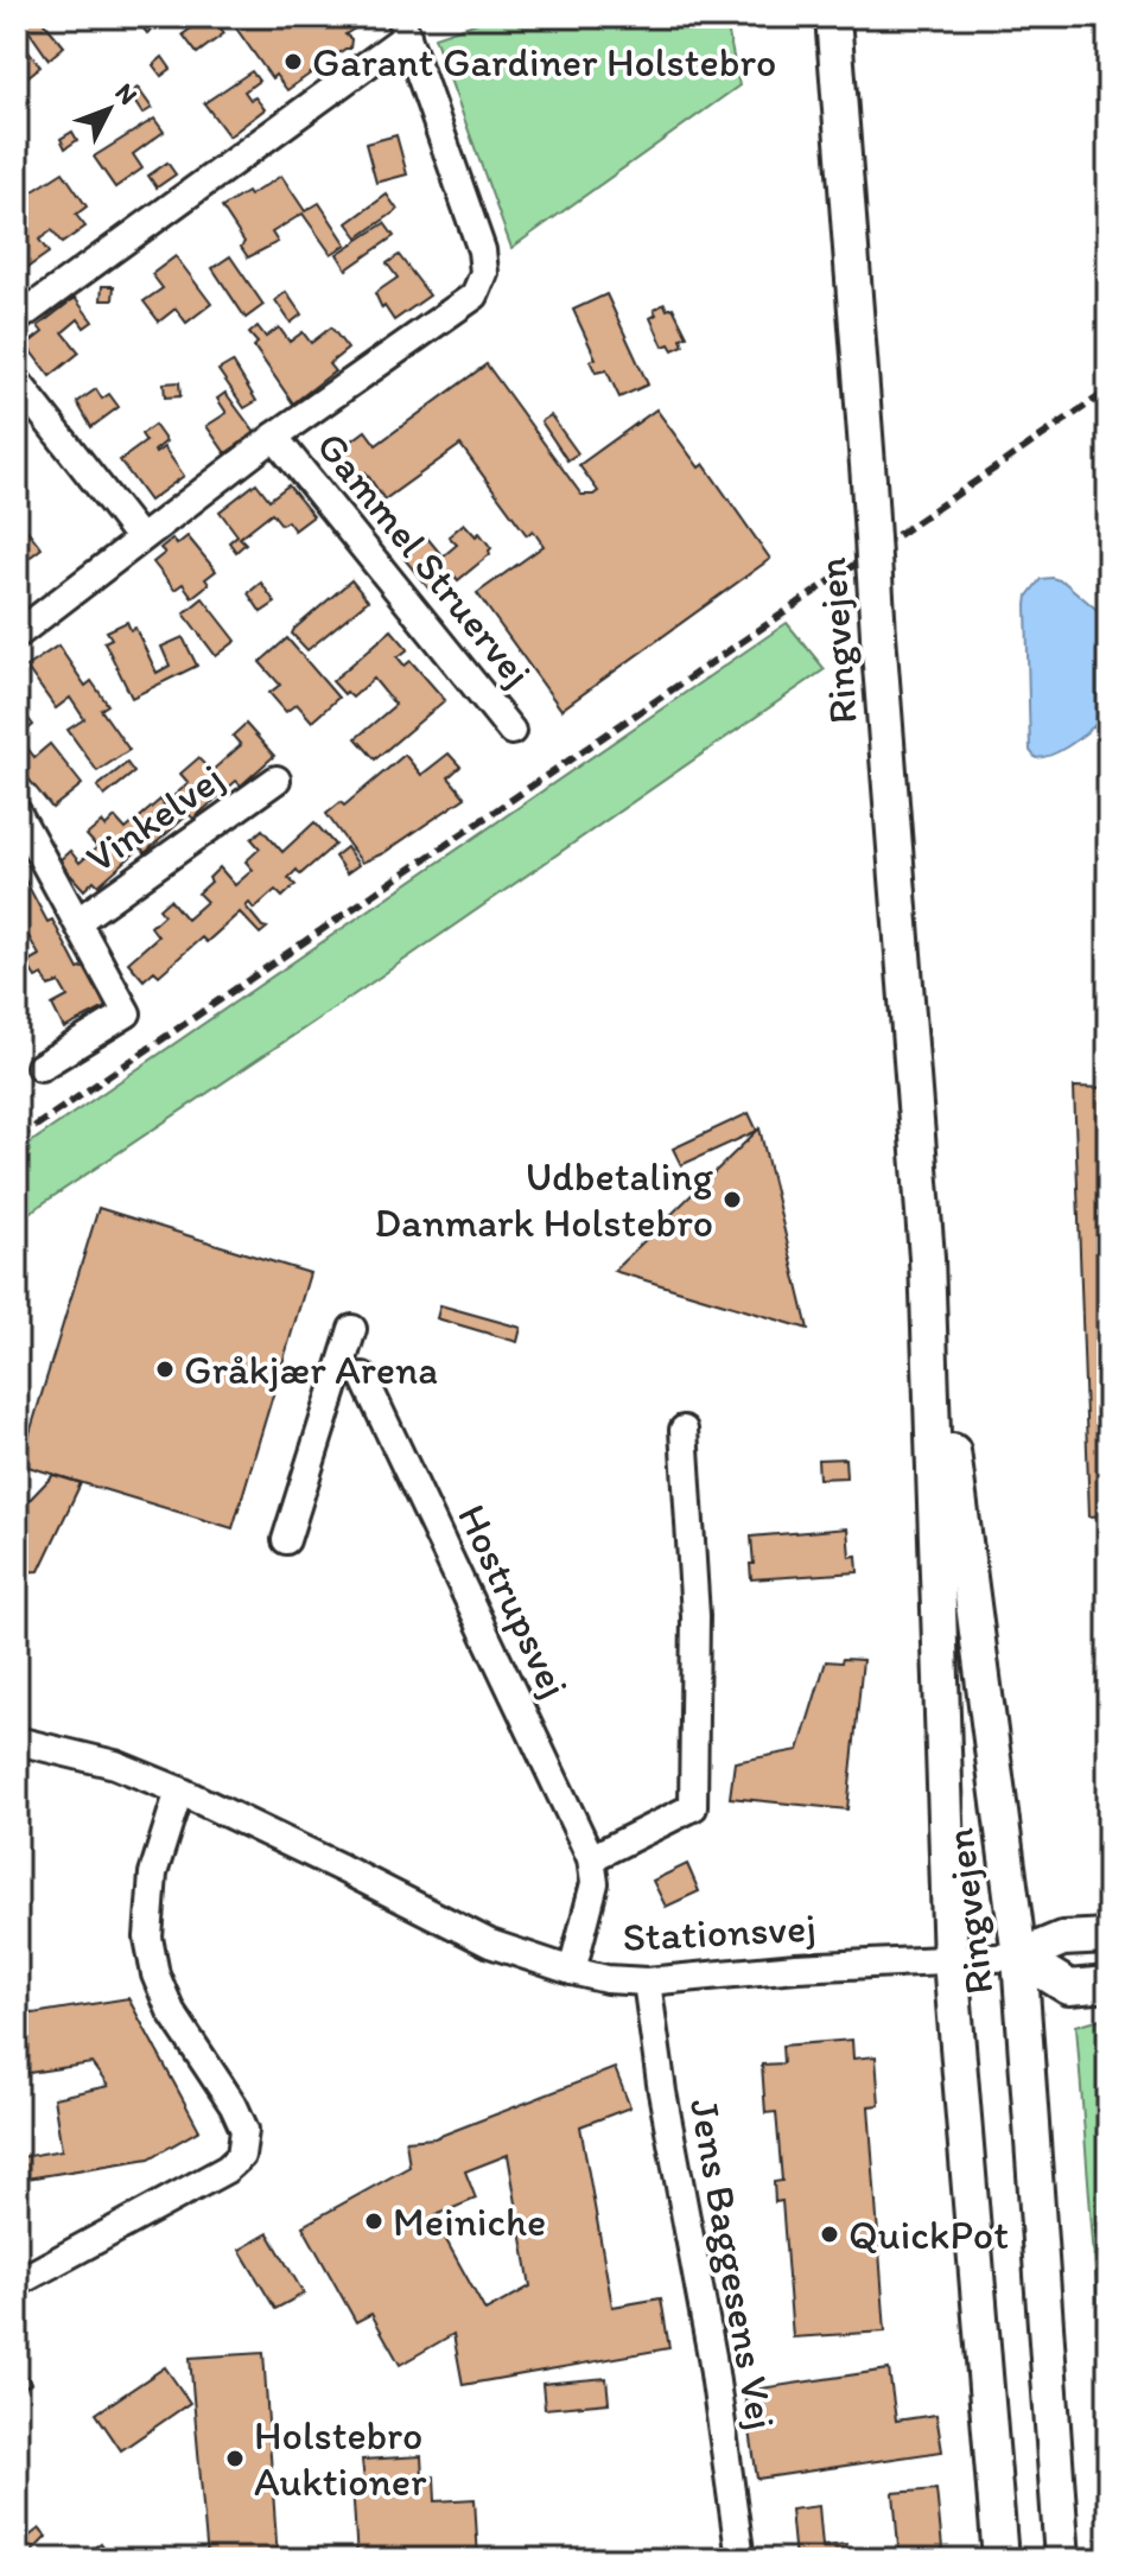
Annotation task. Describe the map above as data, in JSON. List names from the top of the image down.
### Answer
{
  "streets": {
    "main road": ["Ringvejen"],
    "street": [
      "Gammel Struervej",
      "Vinkelvej",
      "Hostrupsvej",
      "Stationsvej",
      "Jens Baggesens Vej"
    ]
  },
  "crossings": [
    ["Ringvejen", "Stationsvej"],
    ["Hostrupsvej", "Stationsvej"],
    ["Stationsvej", "Jens Baggesens Vej"]
  ],
  "places": [
    "Garant Gardiner Holstebro",
    "Udbetaling Danmark Holstebro",
    "Gråkjær Arena",
    "Meiniche",
    "QuickPot",
    "Holstebro Auktioner"
  ],
  "north": "top right"
}
